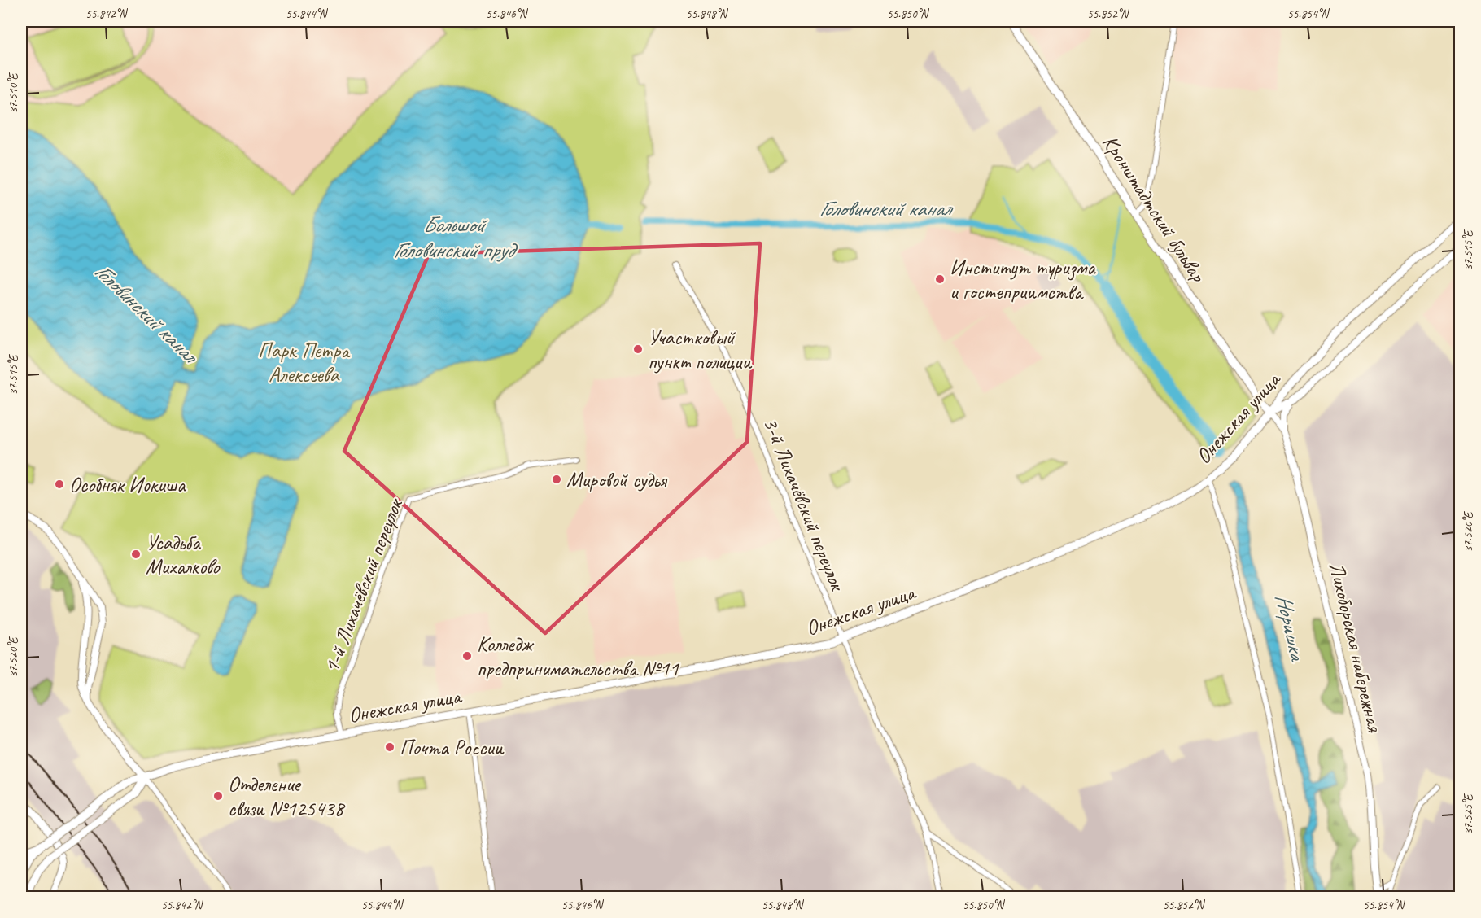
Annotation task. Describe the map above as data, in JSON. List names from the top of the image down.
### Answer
{
  "streets": {
    "main road": ["Кронштадтский бульвар", "Онежская улица"],
    "street": ["3-й Лихачёвский переулок", "1-й Лихачёвский переулок", "Лихоборская набережная"]
  },
  "crossings": [
    ["Кронштадтский бульвар", "Онежская улица"],
    ["Кронштадтский бульвар", "Лихоборская набережная"],
    ["Онежская улица", "3-й Лихачёвский переулок"],
    ["Онежская улица", "1-й Лихачёвский переулок"],
    ["Онежская улица", "Лихоборская набережная"]
  ],
  "water": ["Головинский канал", "Большой Головинский пруд", "Норишка"],
  "parks": ["Парк Петра Алексеева"],
  "places": [
    "Институт туризма и гостеприимства",
    "Участковый пункт полиции",
    "Мировой судья",
    "Особняк Иокиша",
    "Усадьба Михалково",
    "Колледж предпринимательства №11",
    "Почта России",
    "Отделение связи №125438"
  ],
  "coordinates": [
    "55.842°N",
    "55.844°N",
    "55.846°N",
    "55.848°N",
    "55.850°N",
    "55.852°N",
    "55.854°N",
    "37.510°E",
    "37.515°E",
    "37.520°E",
    "37.525°E"
  ]
}
